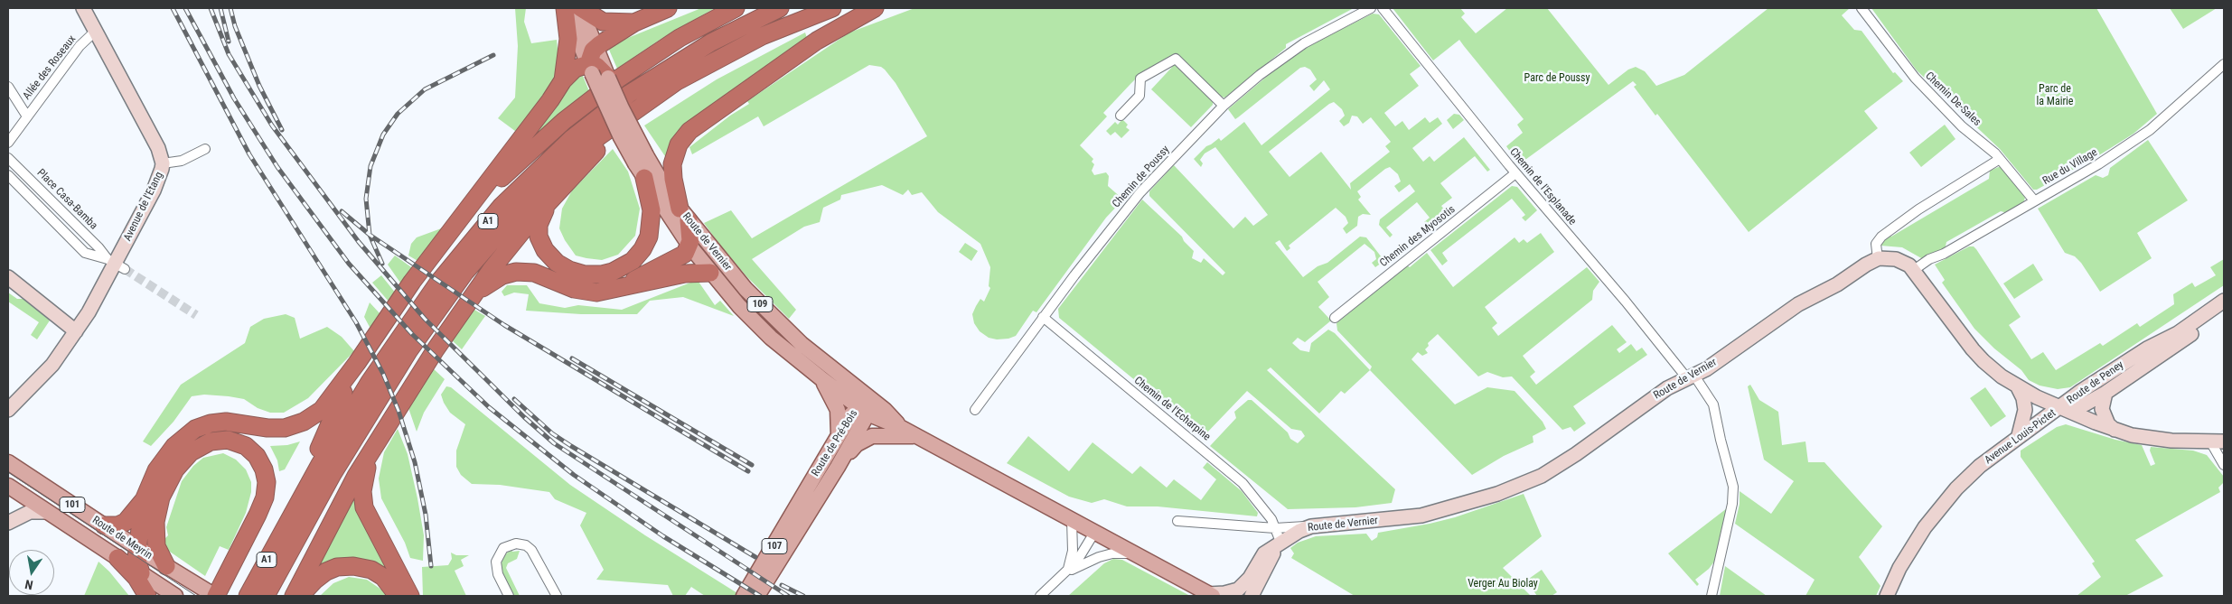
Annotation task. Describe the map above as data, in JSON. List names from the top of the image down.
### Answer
{
  "streets": {
    "highway": ["A1"],
    "main road": [
      "Route de Vernier",
      "109",
      "Route de Pré-Bois",
      "101",
      "Route de Meyrin",
      "107"
    ],
    "street": [
      "Allée des Roseaux",
      "Chemin De-Sales",
      "Rue du Village",
      "Chemin de Poussy",
      "Chemin de l'Esplanade",
      "Place Casa-Bamba",
      "Avenue de l'Etang",
      "Chemin des Myosotis",
      "Route de Peney",
      "Chemin de l'Echarpine",
      "Avenue Louis-Pictet"
    ]
  },
  "crossings": [
    ["Allée des Roseaux", "Avenue de l'Etang"],
    ["Chemin De-Sales", "Rue du Village"],
    ["Chemin de Poussy", "Chemin de l'Echarpine"],
    ["Chemin de l'Esplanade", "Chemin des Myosotis"],
    ["Chemin de l'Esplanade", "Route de Vernier"],
    ["Place Casa-Bamba", "Avenue de l'Etang"],
    ["Route de Vernier", "109"],
    ["Route de Vernier", "Chemin de l'Echarpine"],
    ["Route de Vernier", "Route de Pré-Bois"],
    ["Route de Peney", "Avenue Louis-Pictet"]
  ],
  "parks": ["Parc de Poussy", "Parc de la Mairie", "Verger Au Biolay"],
  "north": "bottom"
}
